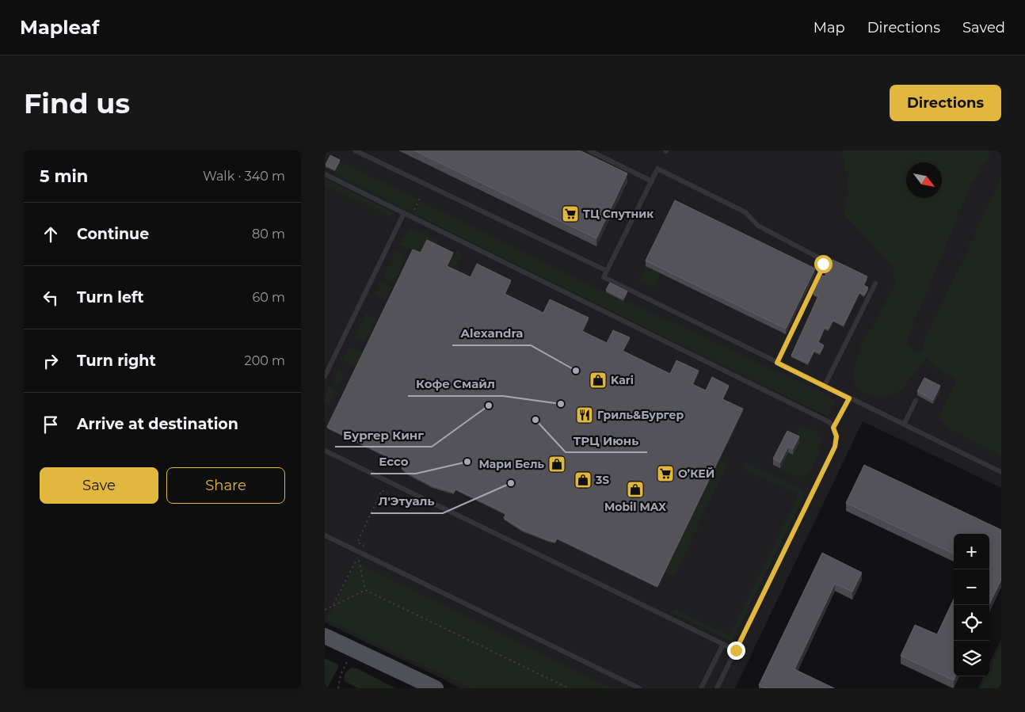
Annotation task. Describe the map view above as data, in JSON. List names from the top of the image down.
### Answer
{
  "places": {
    "supermarket": ["ТЦ Спутник", "О’КЕЙ"],
    "other": [
      "Alexandra",
      "Кофе Смайл",
      "Бургер Кинг",
      "ТРЦ Июнь",
      "Ecco",
      "Л'Этуаль"
    ],
    "shop": [
      "Kari",
      "Мари Бель",
      "3S",
      "Mobil MAX"
    ],
    "restaurant": ["Гриль&Бургер"]
  },
  "north": "bottom right",
  "page": {
    "header": "Mapleaf",
    "nav": ["Map", "Directions", "Saved"],
    "buttons": [
      "Directions",
      ["Save", "Share"]
    ],
    "title": "Find us",
    "heading": ["5 min", "Walk · 340 m"],
    "list": [
      ["Continue", "80 m"],
      ["Turn left", "60 m"],
      ["Turn right", "200 m"],
      "Arrive at destination"
    ],
    "map_buttons": ["+", "−"]
  }
}
